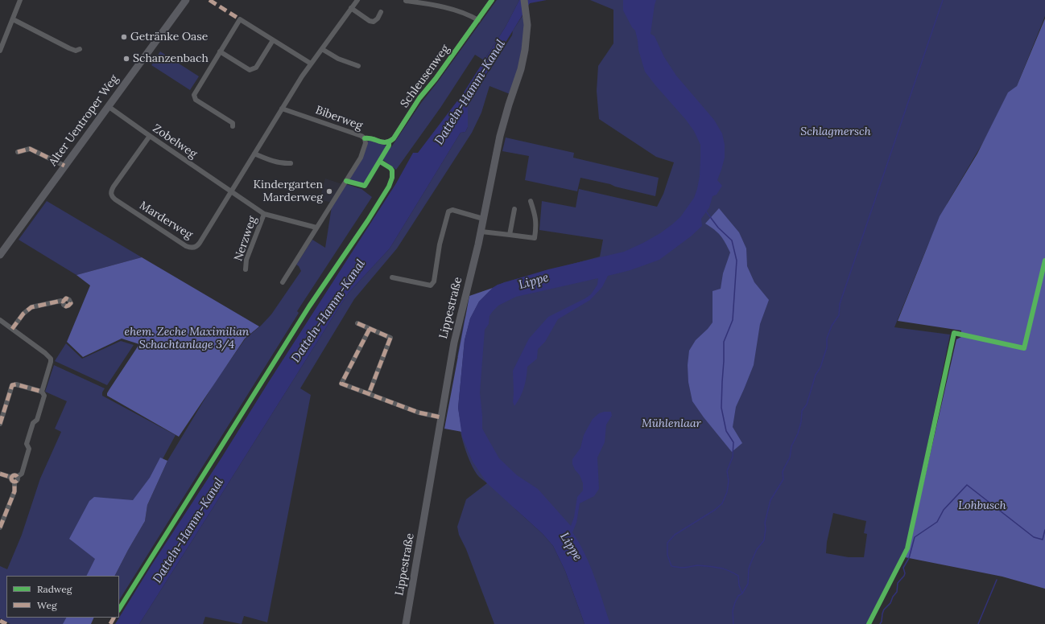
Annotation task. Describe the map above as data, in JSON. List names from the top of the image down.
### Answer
{
  "streets": {
    "main road": ["Alter Uentroper Weg", "Lippestraße"],
    "street": [
      "Schleusenweg",
      "Biberweg",
      "Zobelweg",
      "Marderweg",
      "Nerzweg"
    ]
  },
  "crossings": [
    ["Schleusenweg", "Biberweg"],
    ["Biberweg", "Marderweg"],
    ["Alter Uentroper Weg", "Zobelweg"],
    ["Zobelweg", "Marderweg"]
  ],
  "water": ["Datteln-Hamm-Kanal", "Lippe"],
  "parks": [
    "Schlagmersch",
    "ehem. Zeche Maximilian Schachtanlage 3/4",
    "Mühlenlaar",
    "Lohbusch"
  ],
  "places": ["Getränke Oase", "Schanzenbach", "Kindergarten Marderweg"],
  "legend": ["Radweg", "Weg"]
}
